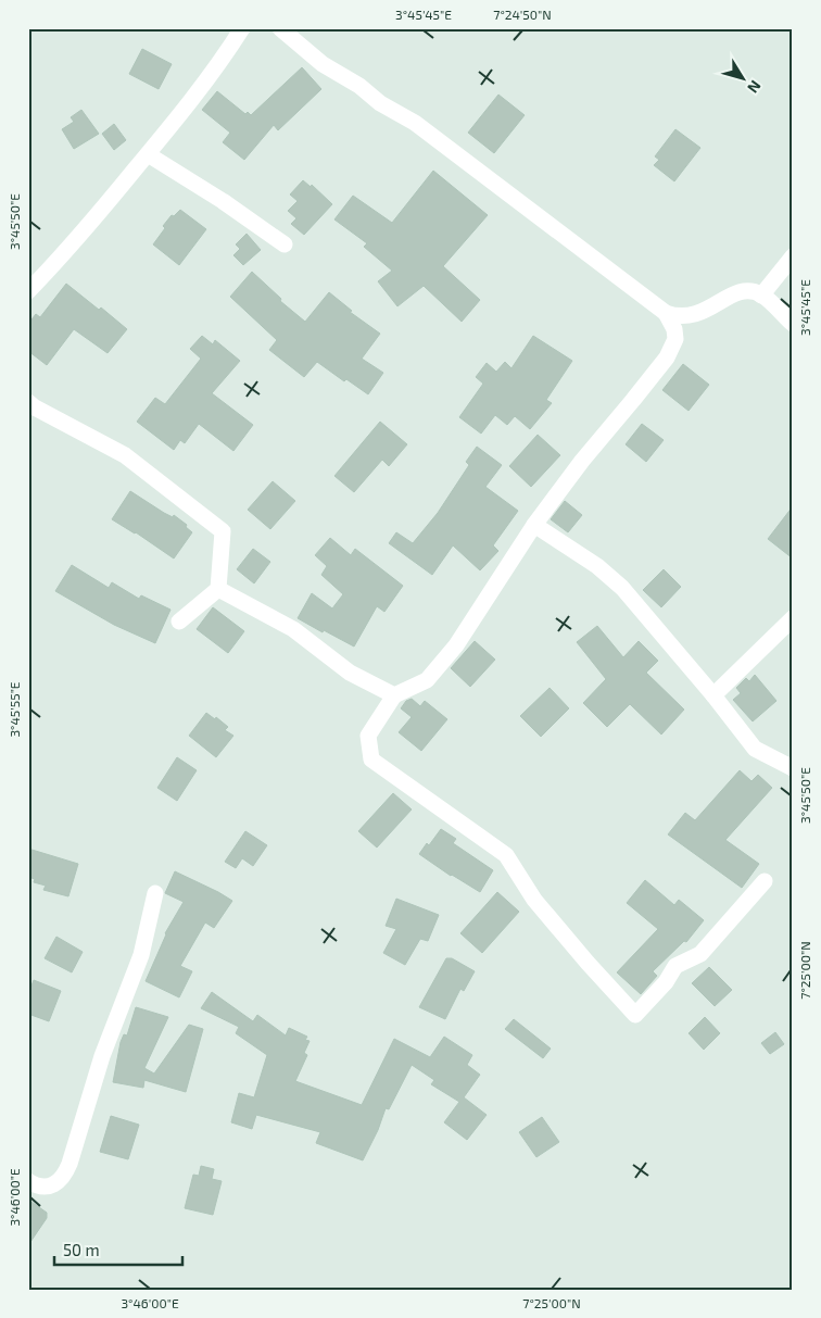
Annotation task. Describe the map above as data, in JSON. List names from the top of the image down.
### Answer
{
  "scale_bar": "50 m",
  "north": "bottom right",
  "coordinates": [
    "3°45'45\"E",
    "7°24'50\"N",
    "3°45'50\"E",
    "3°45'55\"E",
    "7°25'00\"N",
    "3°46'00\"E"
  ]
}
